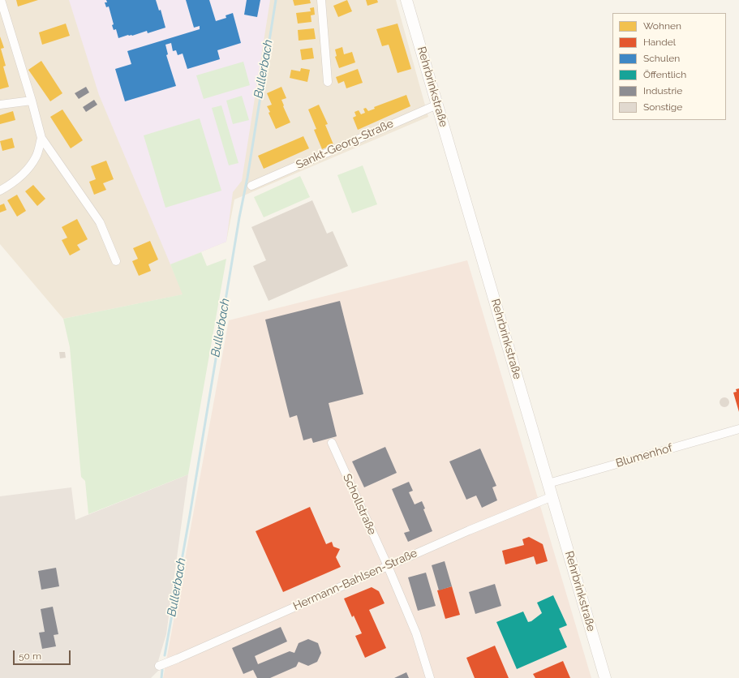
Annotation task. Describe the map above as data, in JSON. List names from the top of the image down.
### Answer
{
  "streets": {
    "main road": ["Rehrbrinkstraße"],
    "street": [
      "Sankt-Georg-Straße",
      "Blumenhof",
      "Schollstraße",
      "Hermann-Bahlsen-Straße"
    ]
  },
  "crossings": [
    ["Rehrbrinkstraße", "Sankt-Georg-Straße"],
    ["Rehrbrinkstraße", "Blumenhof"],
    ["Rehrbrinkstraße", "Hermann-Bahlsen-Straße"],
    ["Schollstraße", "Hermann-Bahlsen-Straße"]
  ],
  "water": ["Bullerbach"],
  "legend": [
    "Wohnen",
    "Handel",
    "Schulen",
    "Öffentlich",
    "Industrie",
    "Sonstige"
  ],
  "scale_bar": "50 m"
}
